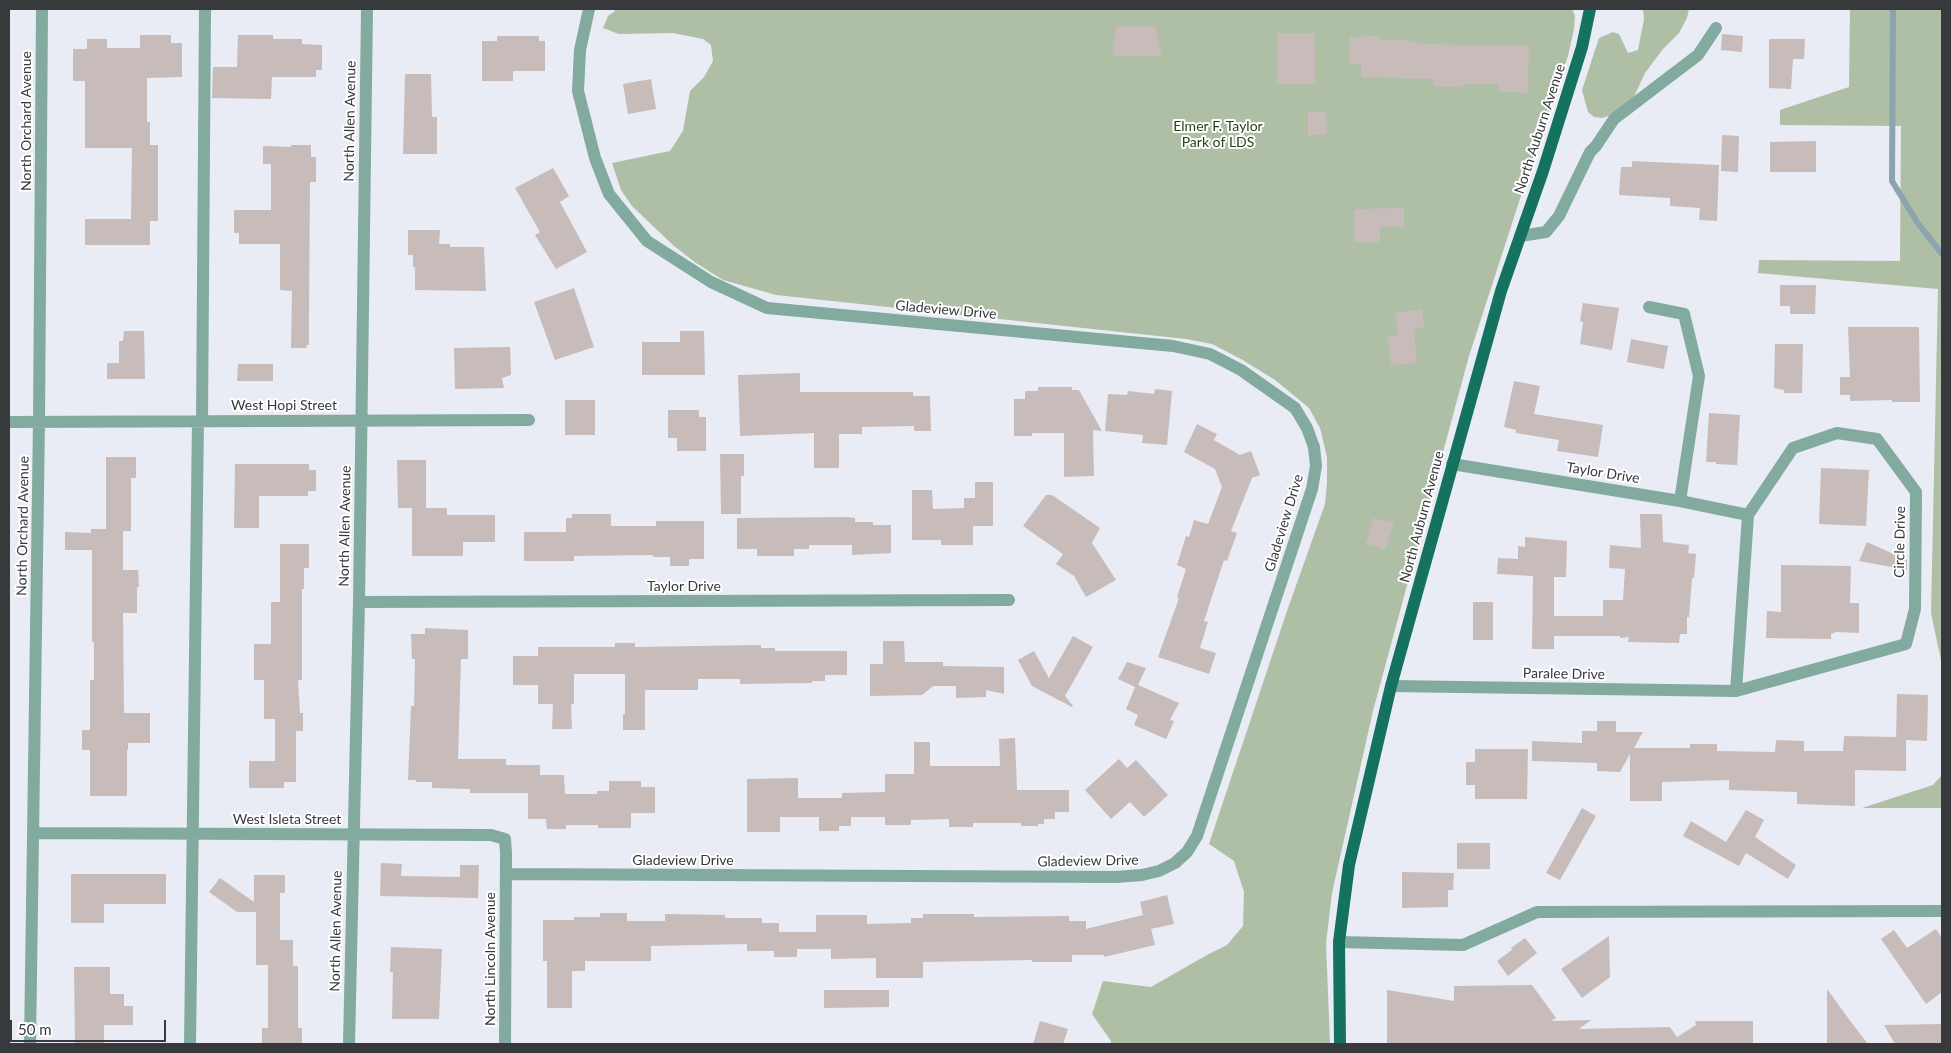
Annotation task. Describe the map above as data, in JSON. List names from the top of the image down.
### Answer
{
  "streets": {
    "main road": ["North Auburn Avenue"],
    "street": [
      "North Orchard Avenue",
      "North Allen Avenue",
      "Gladeview Drive",
      "West Hopi Street",
      "Taylor Drive",
      "Circle Drive",
      "Paralee Drive",
      "West Isleta Street",
      "North Lincoln Avenue"
    ]
  },
  "crossings": [
    ["North Orchard Avenue", "West Hopi Street"],
    ["North Orchard Avenue", "West Isleta Street"],
    ["North Allen Avenue", "West Hopi Street"],
    ["North Allen Avenue", "Taylor Drive"],
    ["North Allen Avenue", "West Isleta Street"],
    ["North Auburn Avenue", "Taylor Drive"],
    ["North Auburn Avenue", "Paralee Drive"],
    ["Gladeview Drive", "West Isleta Street"],
    ["Gladeview Drive", "North Lincoln Avenue"],
    ["Taylor Drive", "Circle Drive"],
    ["Circle Drive", "Paralee Drive"],
    ["West Isleta Street", "North Lincoln Avenue"]
  ],
  "parks": ["Elmer F. Taylor Park of LDS"],
  "scale_bar": "50 m"
}
